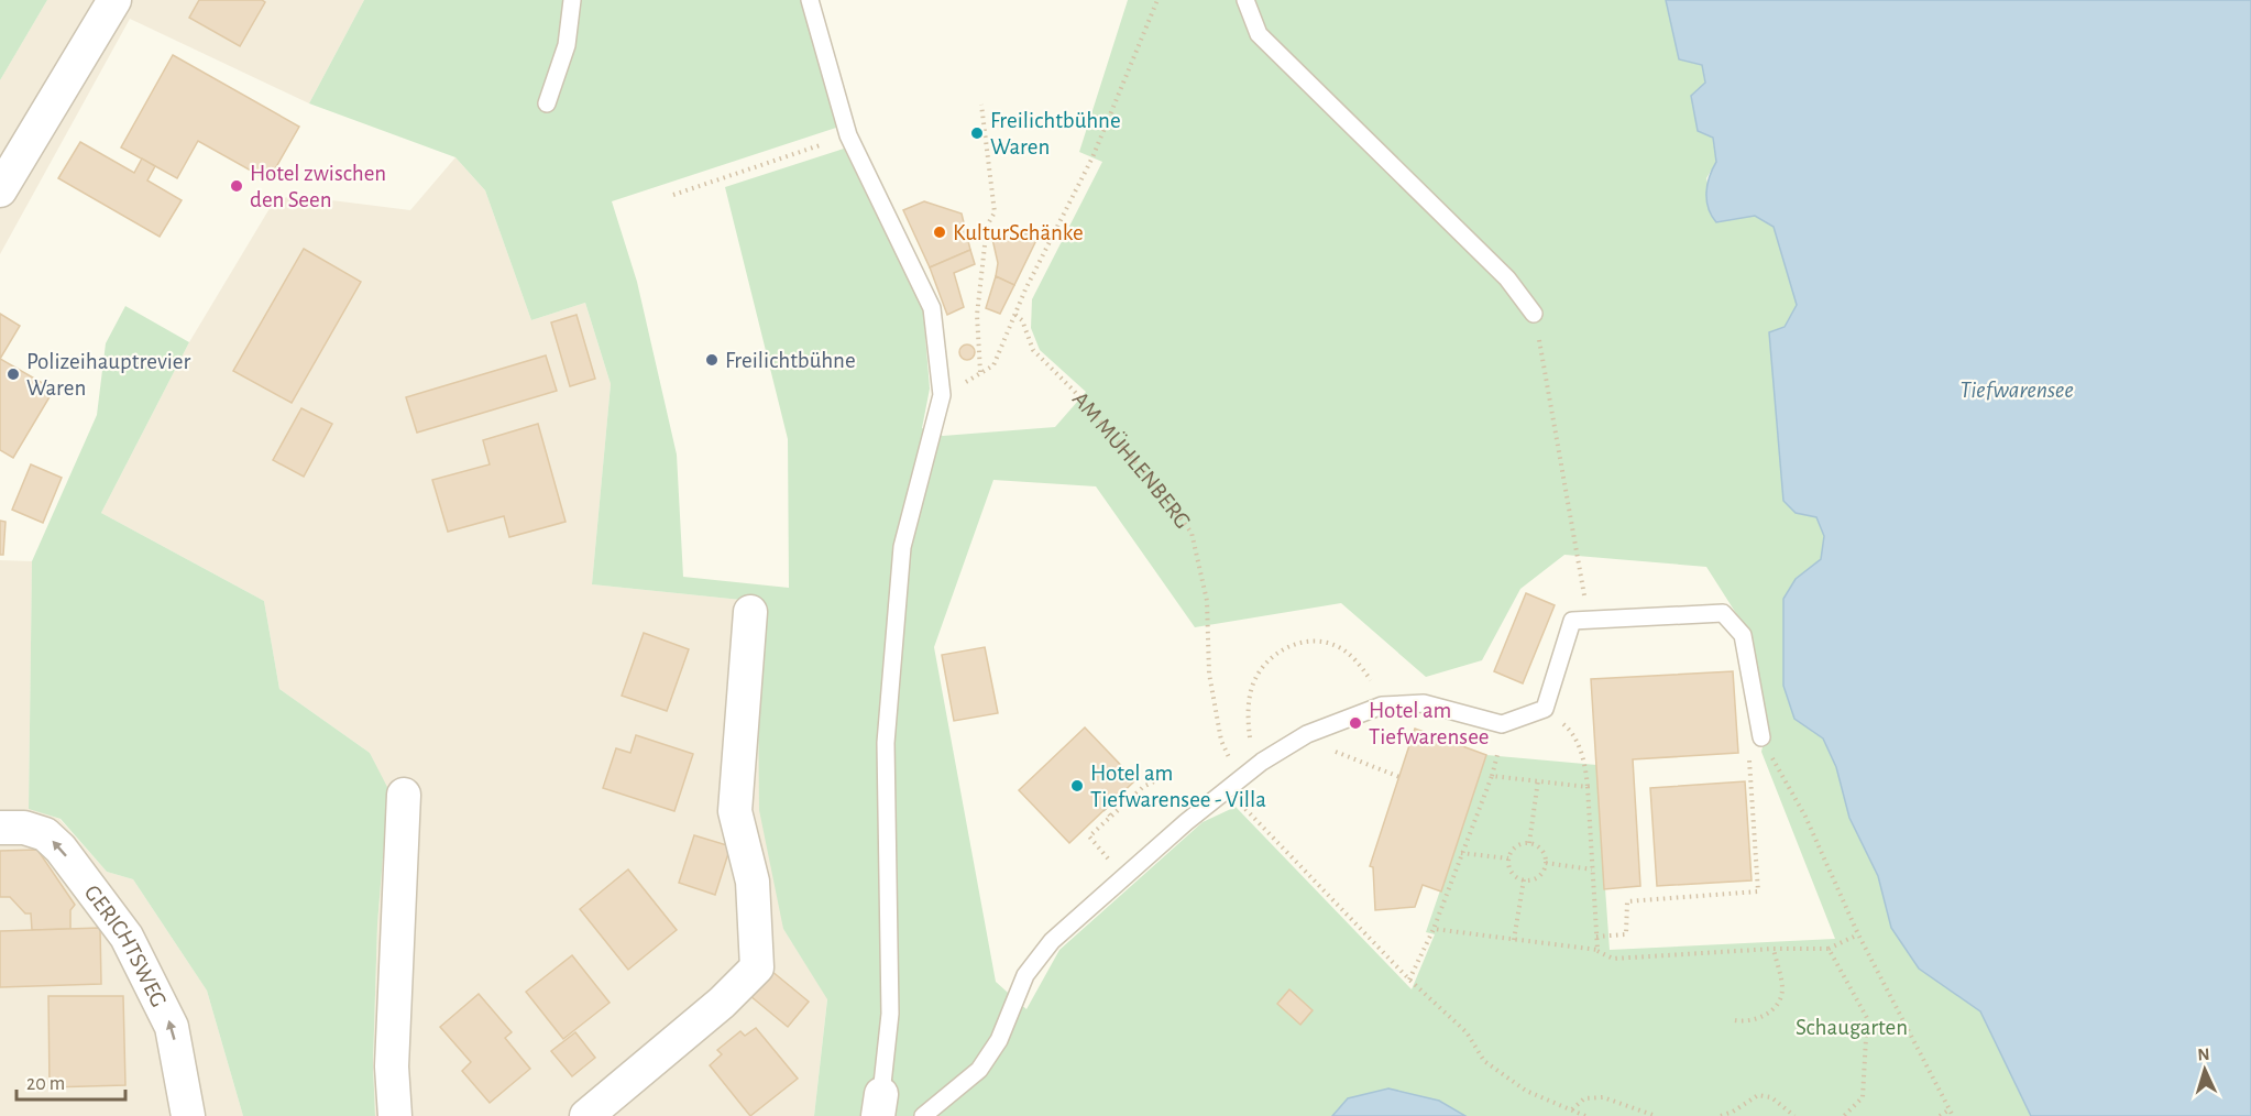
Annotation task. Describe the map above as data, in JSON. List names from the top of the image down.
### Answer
{
  "streets": {
    "street": ["GERICHTSWEG"],
    "path": ["AM MÜHLENBERG"]
  },
  "one_way": ["GERICHTSWEG"],
  "water": ["Tiefwarensee"],
  "parks": ["Schaugarten"],
  "places": [
    "Freilichtbühne Waren",
    "Hotel zwischen den Seen",
    "KulturSchänke",
    "Freilichtbühne",
    "Polizeihauptrevier Waren",
    "Hotel am Tiefwarensee",
    "Hotel am Tiefwarensee - Villa"
  ],
  "scale_bar": "20 m",
  "north": "top"
}
